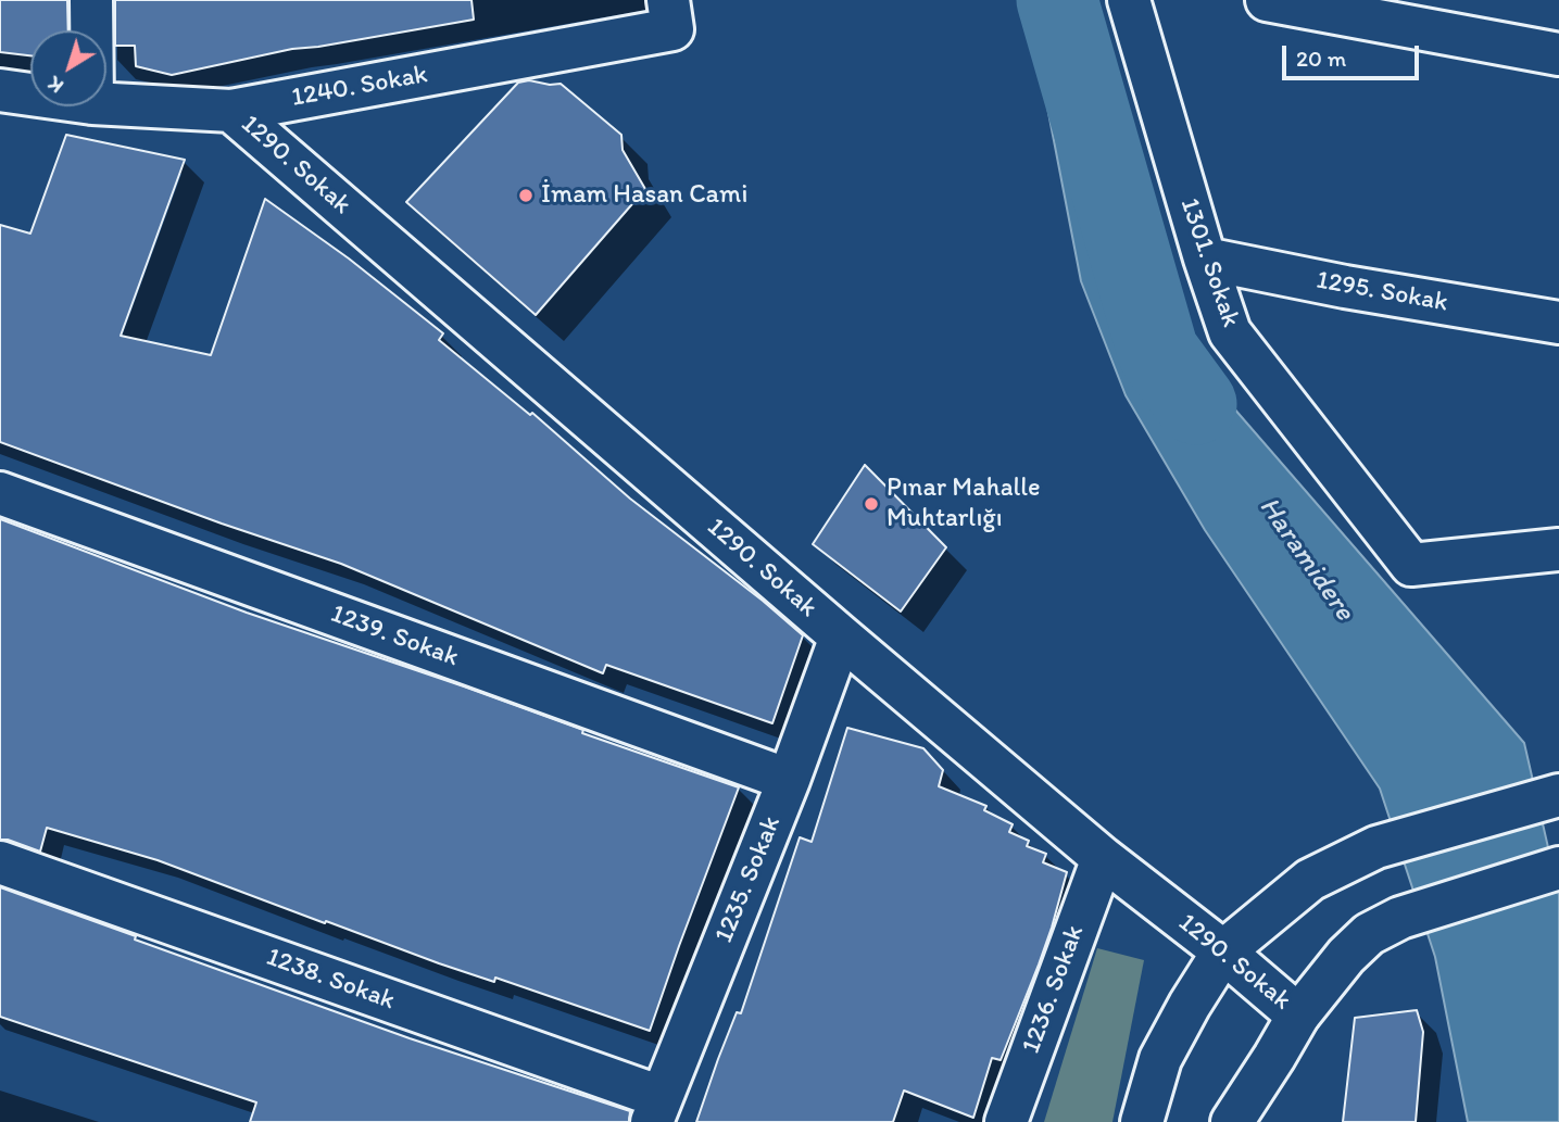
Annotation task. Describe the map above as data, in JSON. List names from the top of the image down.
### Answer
{
  "streets": {
    "street": [
      "1240. Sokak",
      "1290. Sokak",
      "1301. Sokak",
      "1295. Sokak",
      "1239. Sokak",
      "1235. Sokak",
      "1238. Sokak",
      "1236. Sokak"
    ]
  },
  "crossings": [
    ["1240. Sokak", "1290. Sokak"],
    ["1290. Sokak", "1235. Sokak"],
    ["1290. Sokak", "1236. Sokak"],
    ["1301. Sokak", "1295. Sokak"],
    ["1239. Sokak", "1235. Sokak"],
    ["1235. Sokak", "1238. Sokak"]
  ],
  "water": ["Haramidere"],
  "places": ["İmam Hasan Cami", "Pınar Mahalle Muhtarlığı"],
  "scale_bar": "20 m",
  "north": "bottom left"
}
